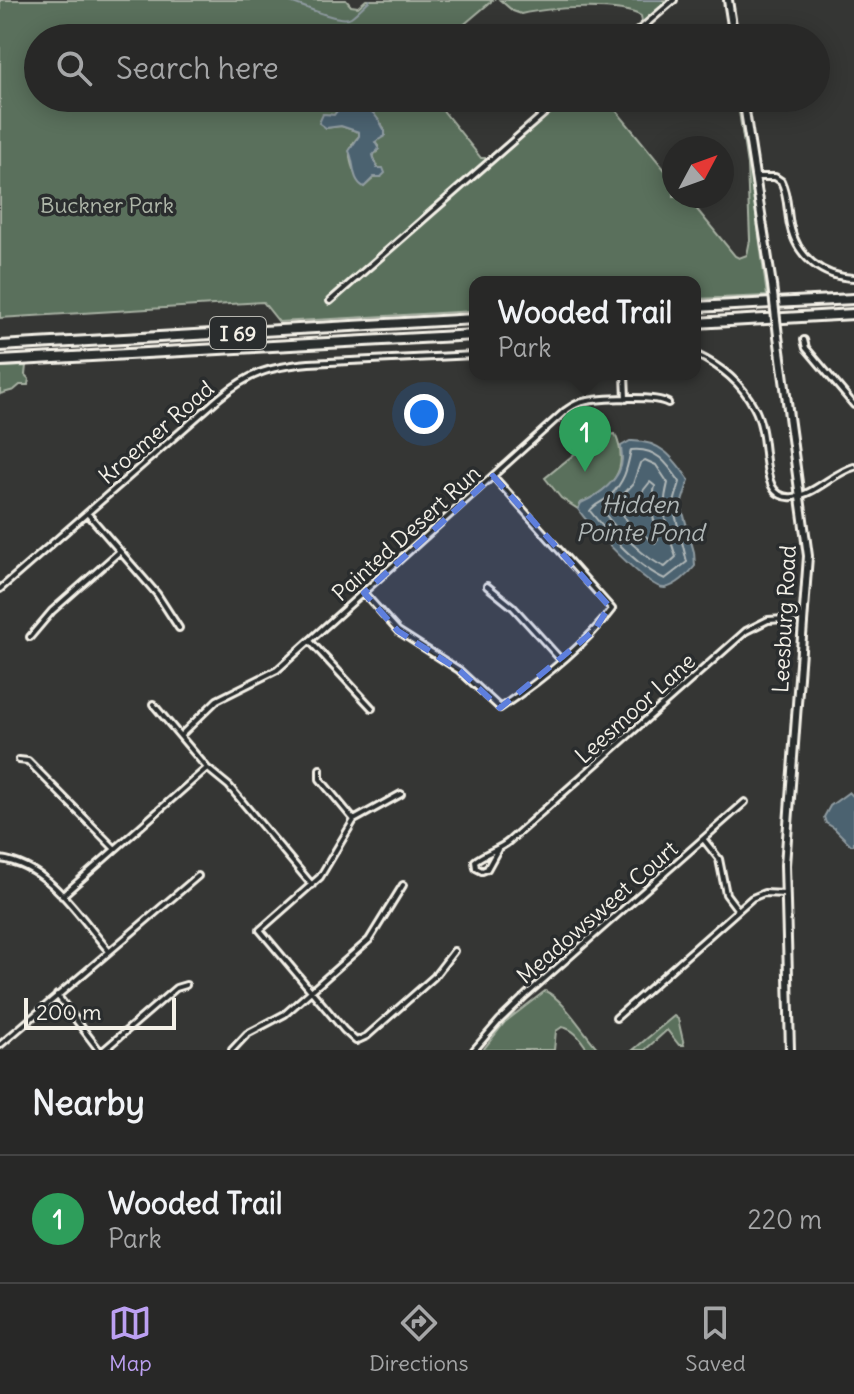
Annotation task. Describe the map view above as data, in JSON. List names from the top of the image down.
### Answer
{
  "streets": {
    "highway": ["I 69"],
    "main road": ["Leesburg Road"],
    "street": [
      "Kroemer Road",
      "Painted Desert Run",
      "Leesmoor Lane",
      "Meadowsweet Court"
    ]
  },
  "crossings": [
    ["Leesburg Road", "Leesmoor Lane"]
  ],
  "water": ["Hidden Pointe Pond"],
  "parks": ["Buckner Park"],
  "scale_bar": "200 m",
  "north": "top right",
  "page": {
    "search": "Search here",
    "popup": ["Wooded Trail", "Park"],
    "pins": "1",
    "scale": "200 m",
    "heading": "Nearby",
    "list": [
      {
        "mark": "1",
        "name": "Wooded Trail",
        "note": "Park",
        "value": "220 m"
      }
    ],
    "nav": ["Map", "Directions", "Saved"]
  }
}
